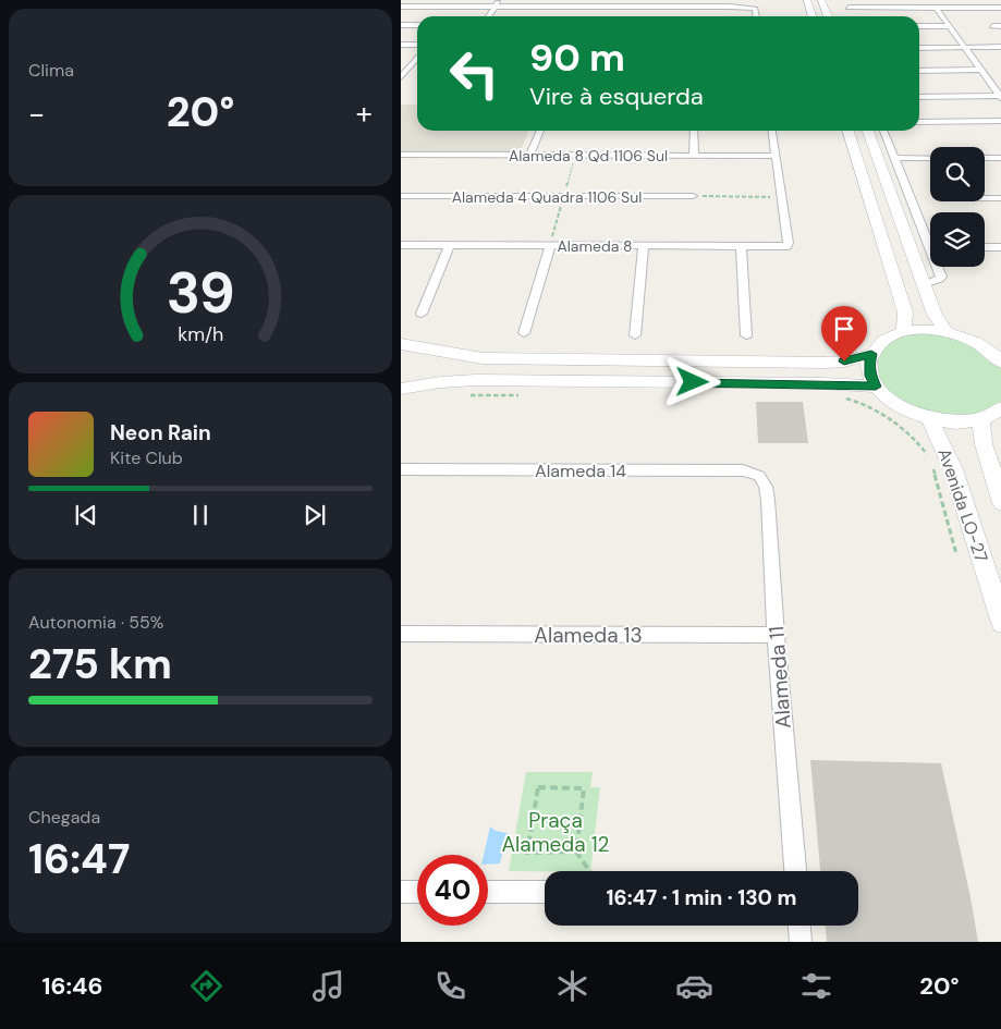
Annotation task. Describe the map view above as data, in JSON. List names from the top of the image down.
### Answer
{
  "streets": {
    "main road": ["Avenida LO-27"],
    "street": [
      "Alameda 8 Qd 1106 Sul",
      "Alameda 4 Quadra 1106 Sul",
      "Alameda 8",
      "Alameda 14",
      "Alameda 13",
      "Alameda 11"
    ]
  },
  "crossings": [
    ["Alameda 14", "Alameda 11"],
    ["Alameda 13", "Alameda 11"]
  ],
  "parks": ["Praça Alameda 12"],
  "page": {
    "tile": [
      "Clima",
      ["Autonomia · 55%", "275 km"],
      ["Chegada", "16:47"]
    ],
    "turn": ["90 m", "Vire à esquerda"],
    "heat": ["−", "20°", "+"],
    "song": ["Neon Rain", "Kite Club"],
    "limit": "40",
    "trip": "16:47 · 1 min · 130 m",
    "tabs": ["16:46", "20°"],
    "gauge": ["39", "km/h"]
  }
}
